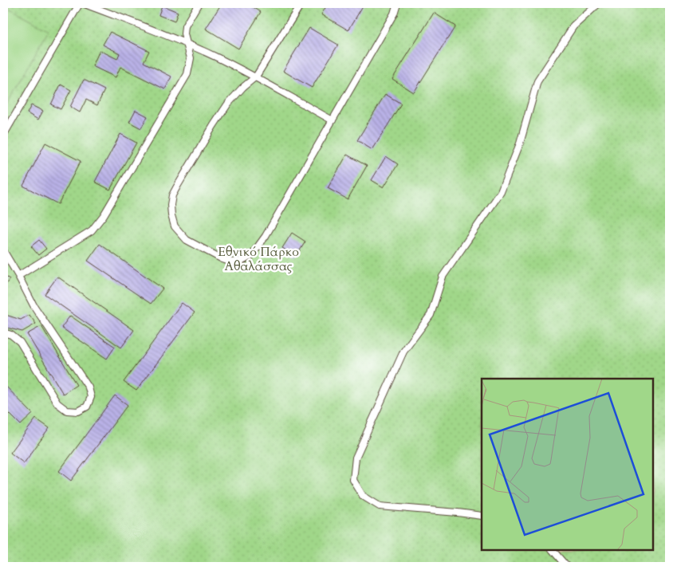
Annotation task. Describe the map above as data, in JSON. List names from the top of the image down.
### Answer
{
  "parks": ["Εθνικό Πάρκο Αθαλάσσας"]
}
